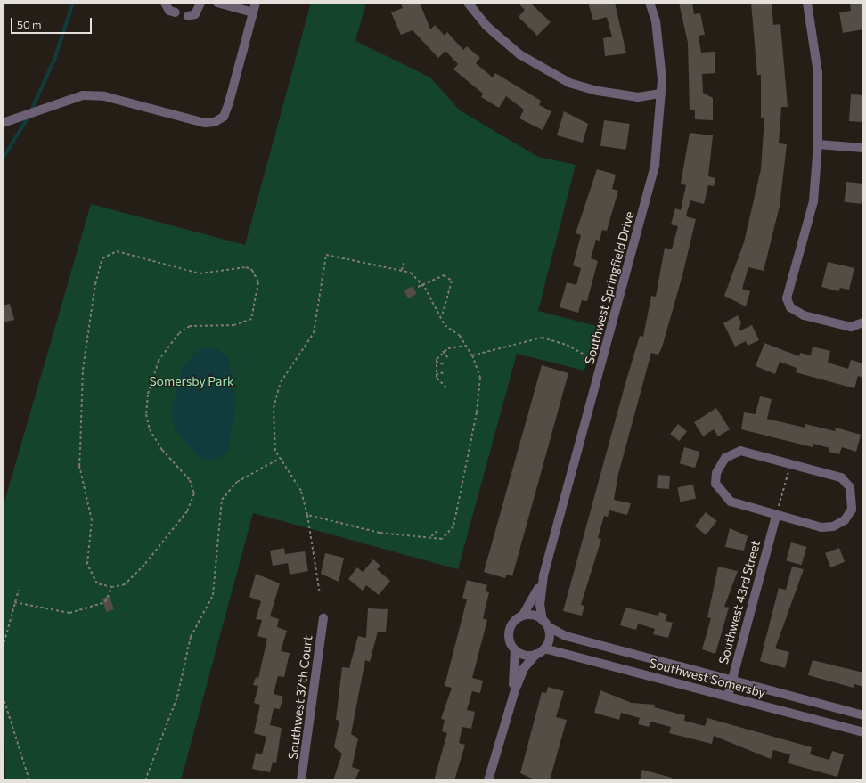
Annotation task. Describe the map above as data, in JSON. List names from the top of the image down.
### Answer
{
  "streets": {
    "street": [
      "Southwest Springfield Drive",
      "Southwest 43rd Street",
      "Southwest Somersby",
      "Southwest 37th Court"
    ]
  },
  "crossings": [
    ["Southwest Springfield Drive", "Southwest Somersby"],
    ["Southwest 43rd Street", "Southwest Somersby"]
  ],
  "parks": ["Somersby Park"],
  "scale_bar": "50 m"
}
